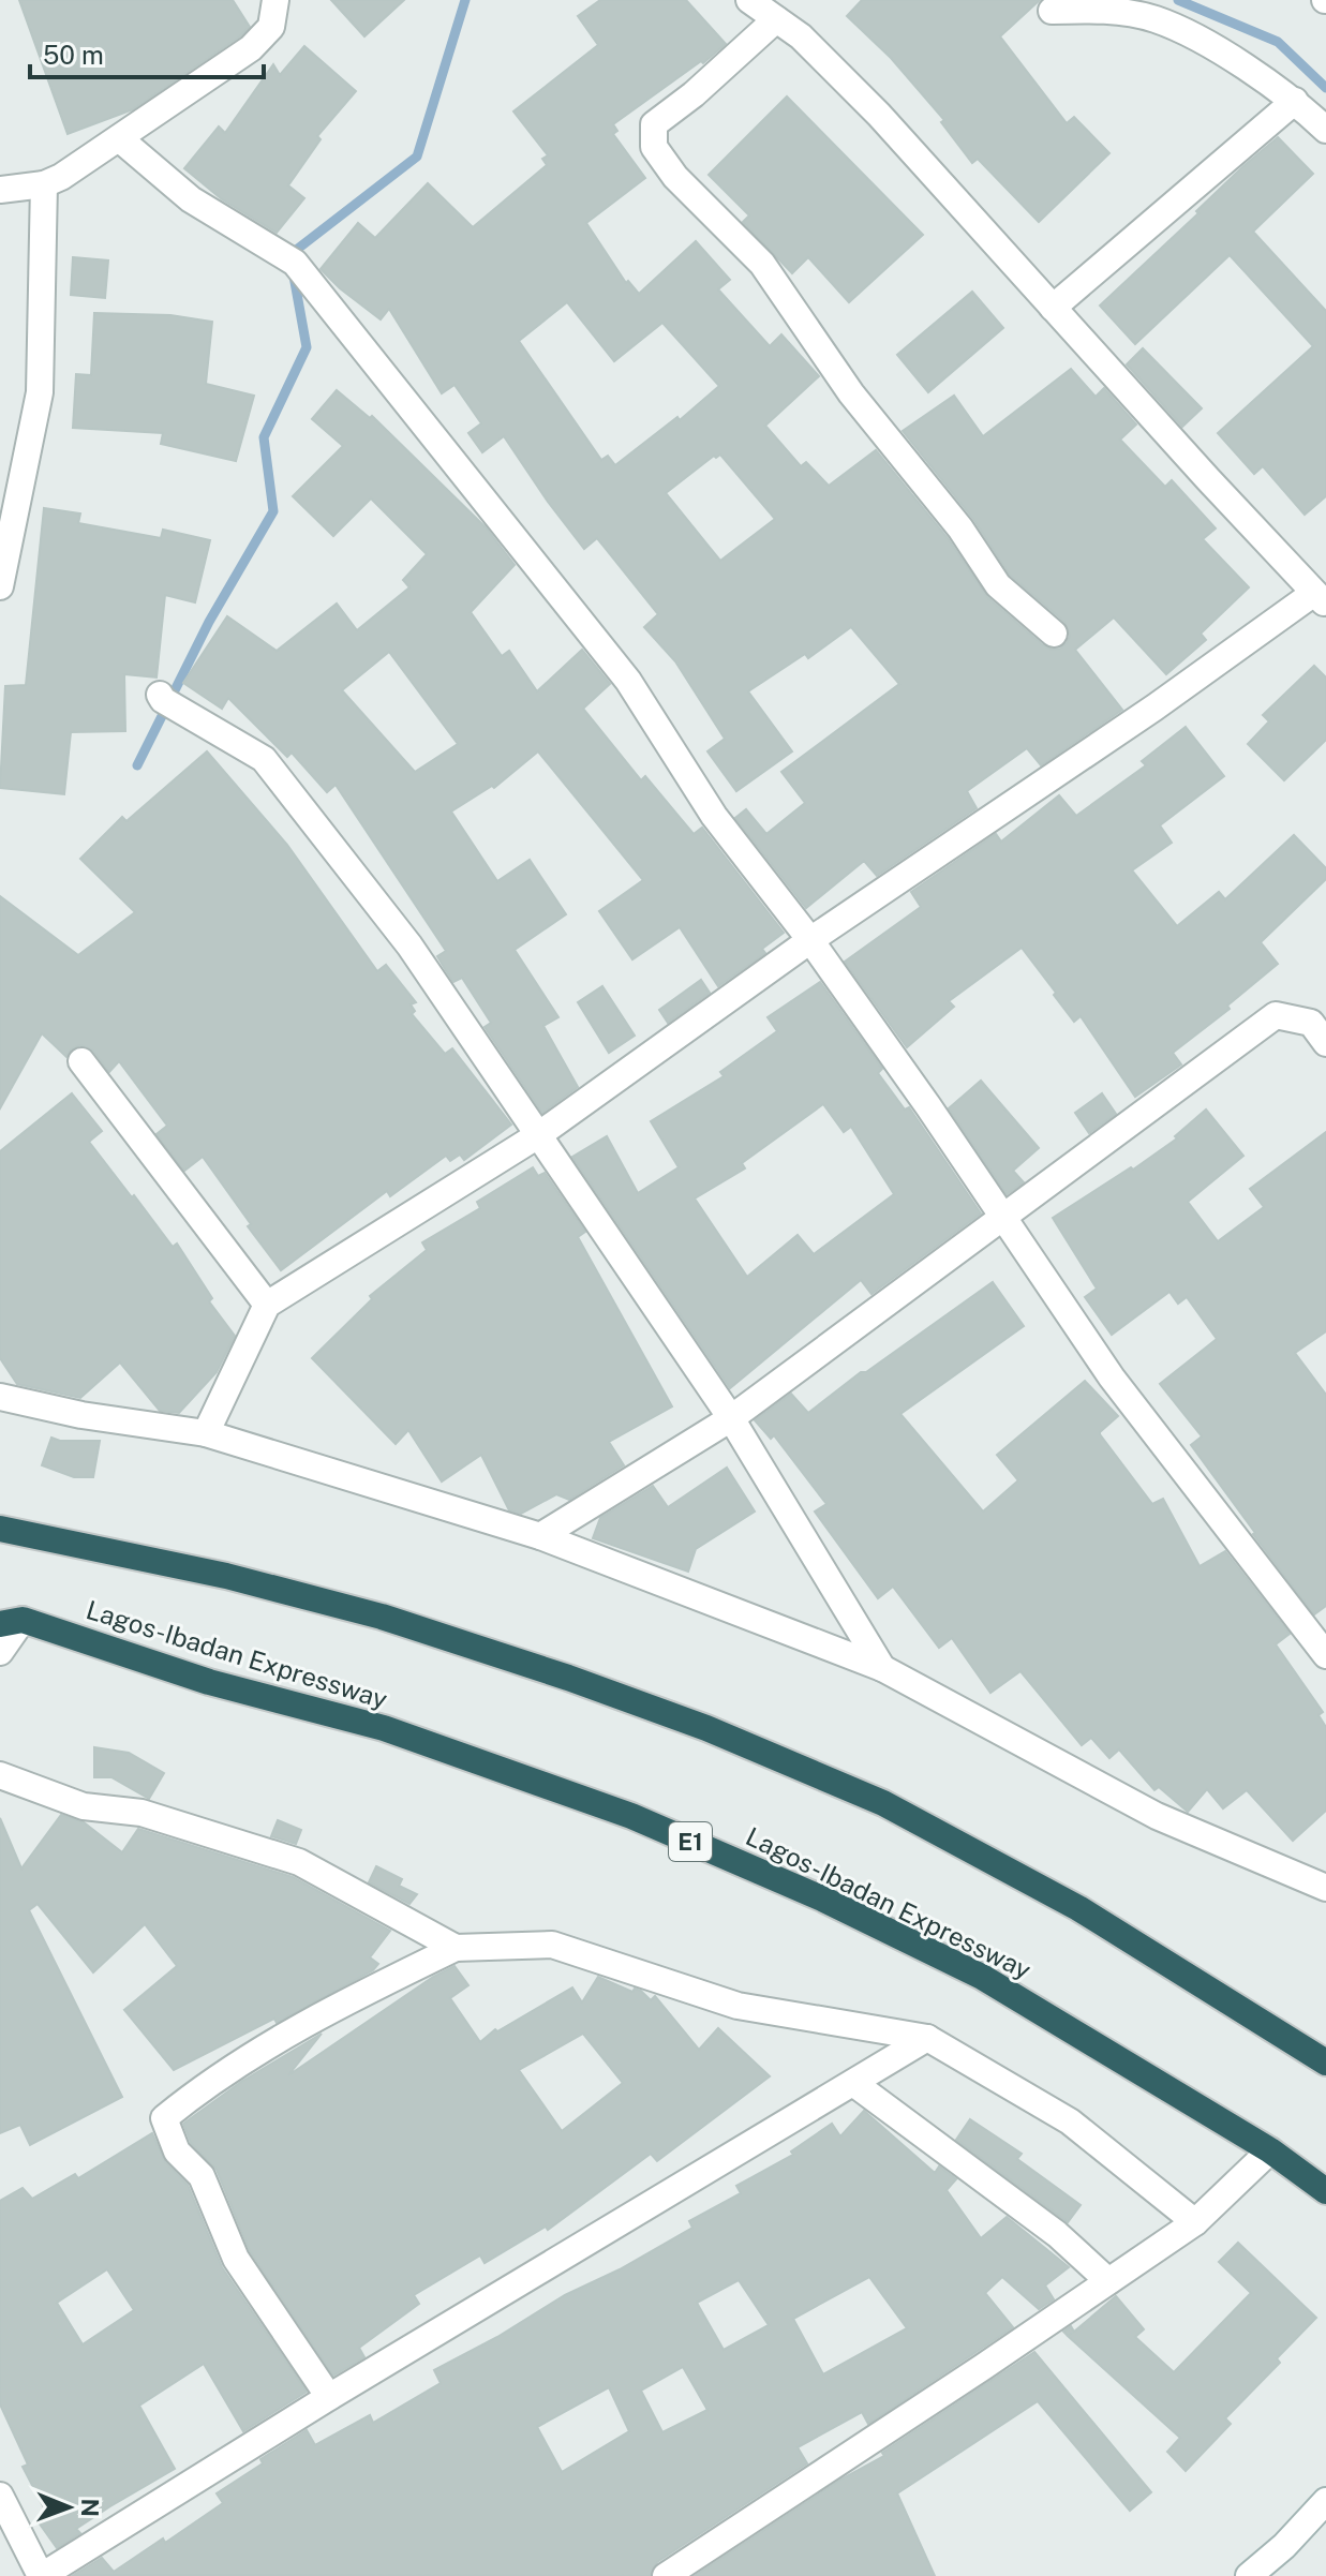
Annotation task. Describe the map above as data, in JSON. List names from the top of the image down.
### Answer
{
  "streets": {
    "highway": ["Lagos-Ibadan Expressway", "E1"]
  },
  "scale_bar": "50 m",
  "north": "right"
}
